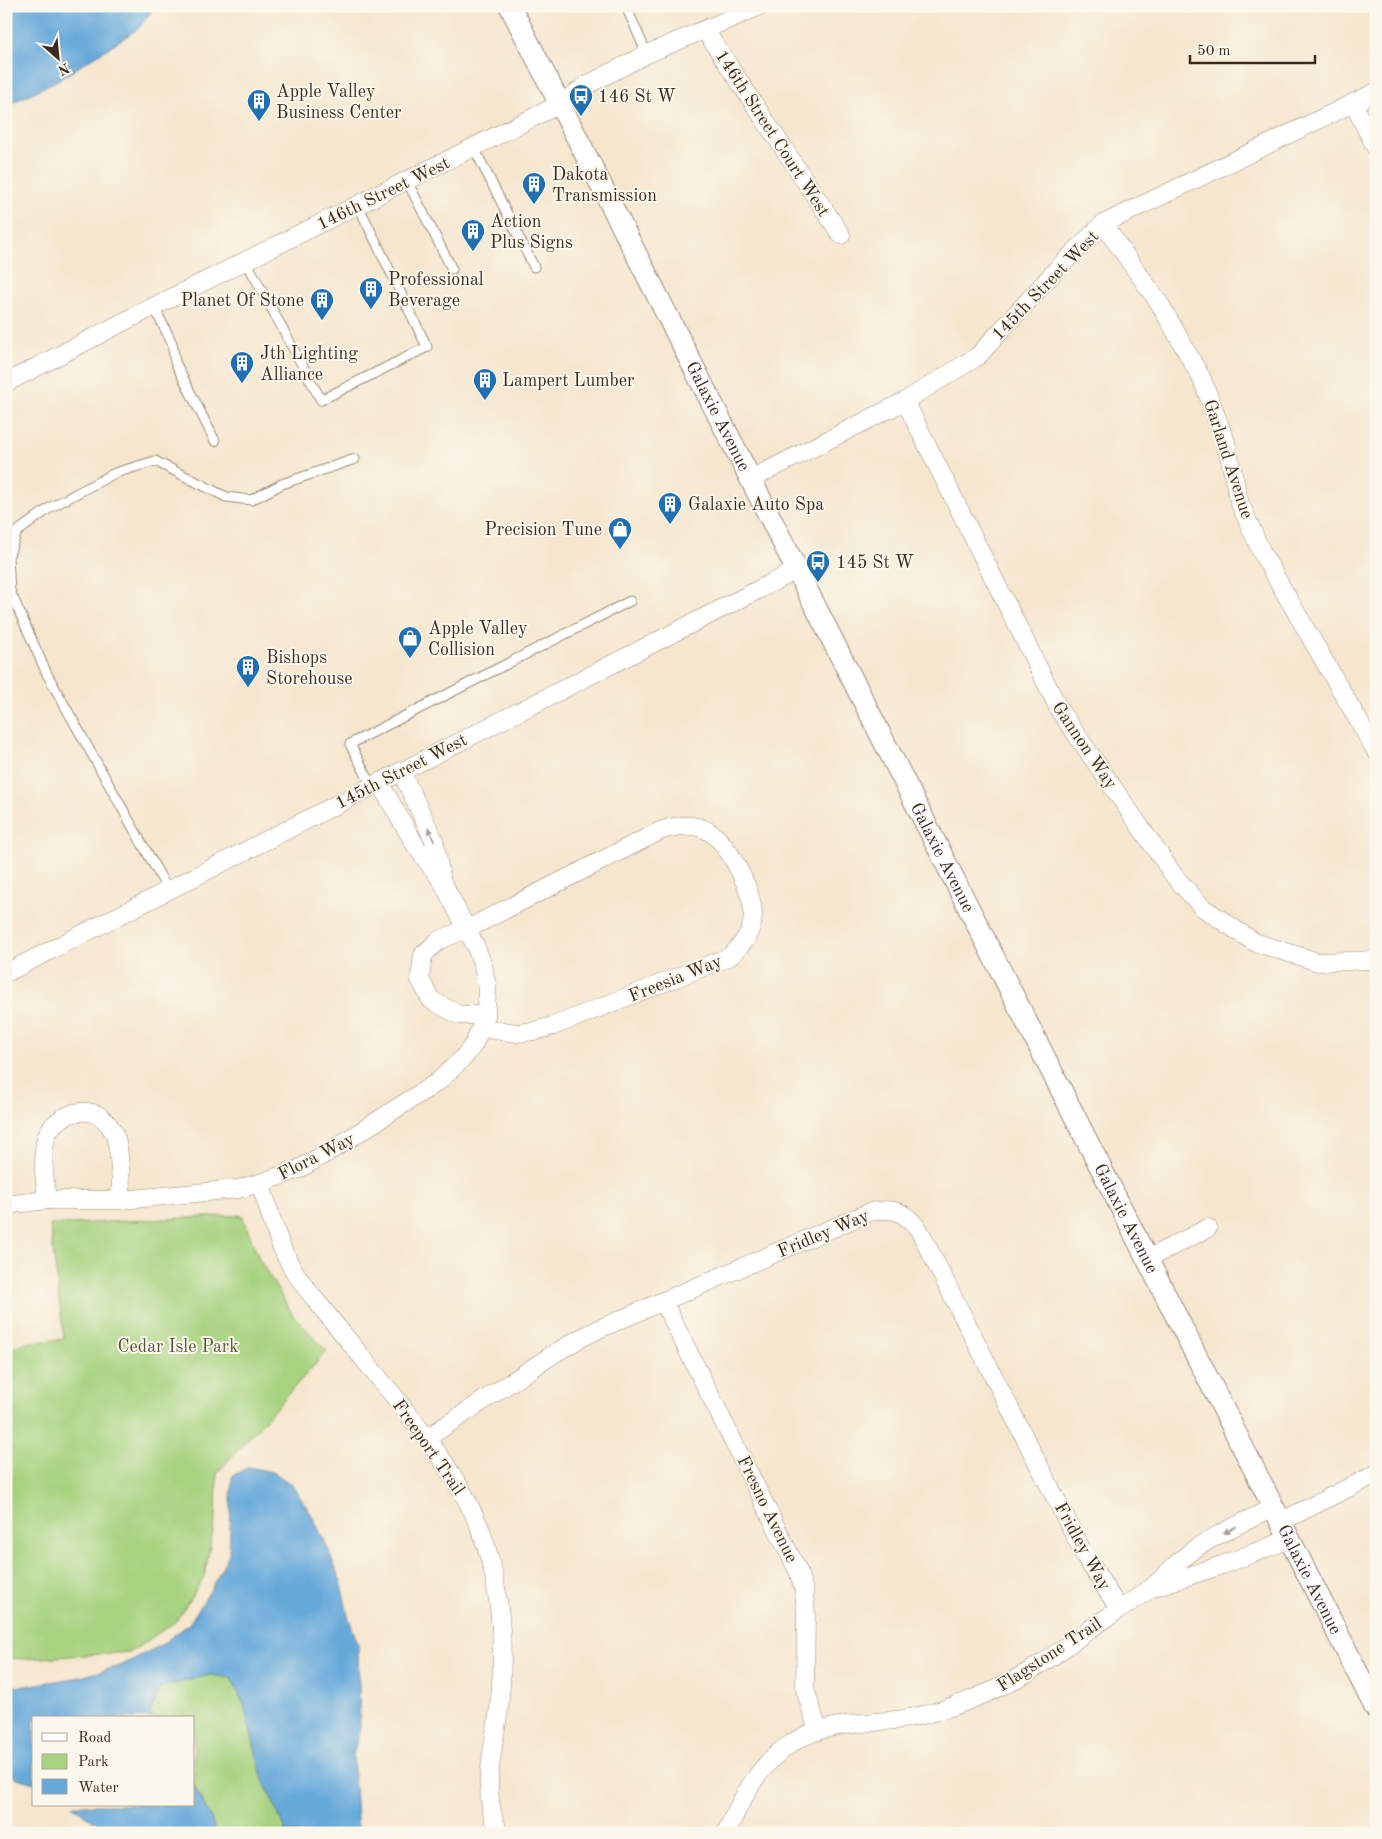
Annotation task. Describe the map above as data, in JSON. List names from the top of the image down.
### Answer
{
  "streets": {
    "street": [
      "146th Street Court West",
      "146th Street West",
      "145th Street West",
      "Galaxie Avenue",
      "Garland Avenue",
      "Gannon Way",
      "Freesia Way",
      "Flora Way",
      "Fridley Way",
      "Freeport Trail",
      "Fresno Avenue",
      "Flagstone Trail"
    ]
  },
  "crossings": [
    ["146th Street Court West", "146th Street West"],
    ["146th Street West", "Galaxie Avenue"],
    ["145th Street West", "Galaxie Avenue"],
    ["145th Street West", "Garland Avenue"],
    ["145th Street West", "Gannon Way"],
    ["145th Street West", "Flora Way"],
    ["Freesia Way", "Flora Way"],
    ["Flora Way", "Freeport Trail"],
    ["Fridley Way", "Freeport Trail"],
    ["Fridley Way", "Fresno Avenue"],
    ["Fridley Way", "Flagstone Trail"],
    ["Fresno Avenue", "Flagstone Trail"]
  ],
  "parks": ["Cedar Isle Park"],
  "places": {
    "bus stop": ["146 St W", "145 St W"],
    "building": [
      "Apple Valley Business Center",
      "Dakota Transmission",
      "Action Plus Signs",
      "Professional Beverage",
      "Planet Of Stone",
      "Jth Lighting Alliance",
      "Lampert Lumber",
      "Galaxie Auto Spa",
      "Bishops Storehouse"
    ],
    "shop": ["Precision Tune", "Apple Valley Collision"]
  },
  "legend": ["Road", "Park", "Water"],
  "scale_bar": "50 m",
  "north": "bottom right"
}
